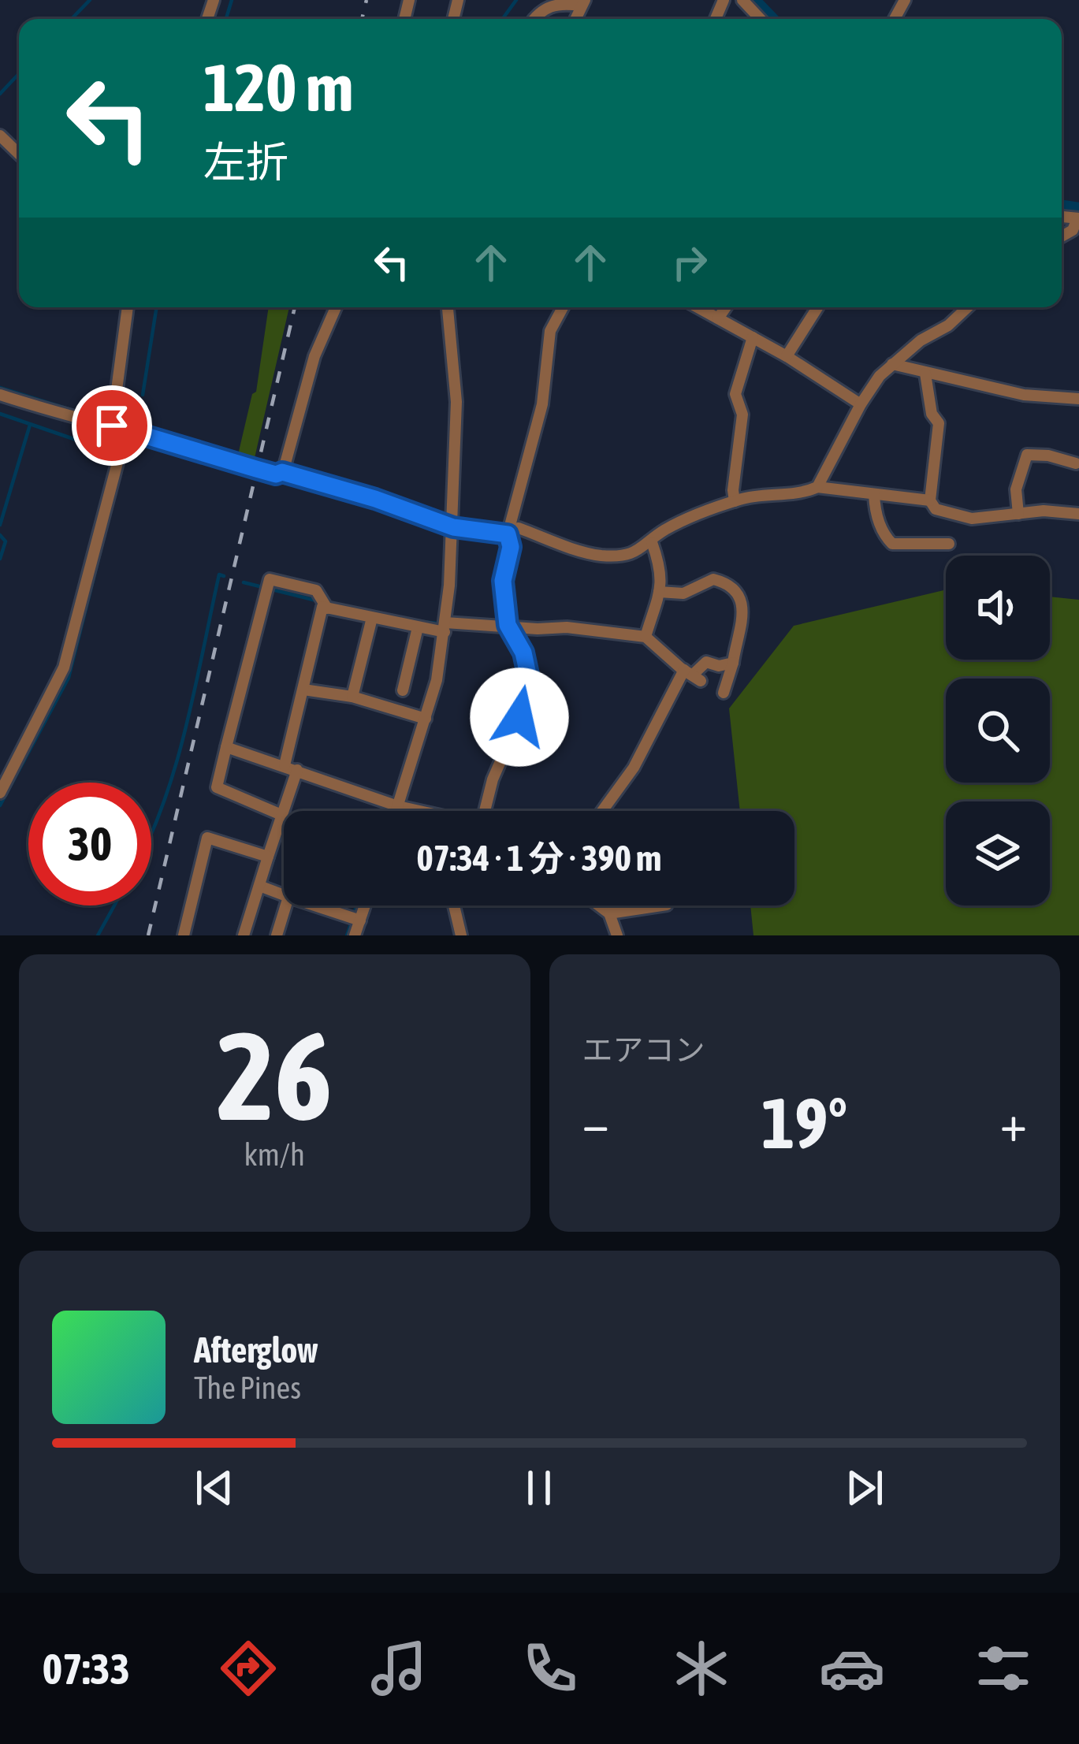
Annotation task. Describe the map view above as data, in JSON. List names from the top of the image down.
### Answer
{
  "page": {
    "turn": ["120 m", "左折"],
    "limit": "30",
    "trip": "07:34 · 1 分 · 390 m",
    "tile": [
      ["26", "km/h"],
      "エアコン"
    ],
    "heat": ["−", "19°", "+"],
    "song": ["Afterglow", "The Pines"],
    "tabs": "07:33"
  }
}
